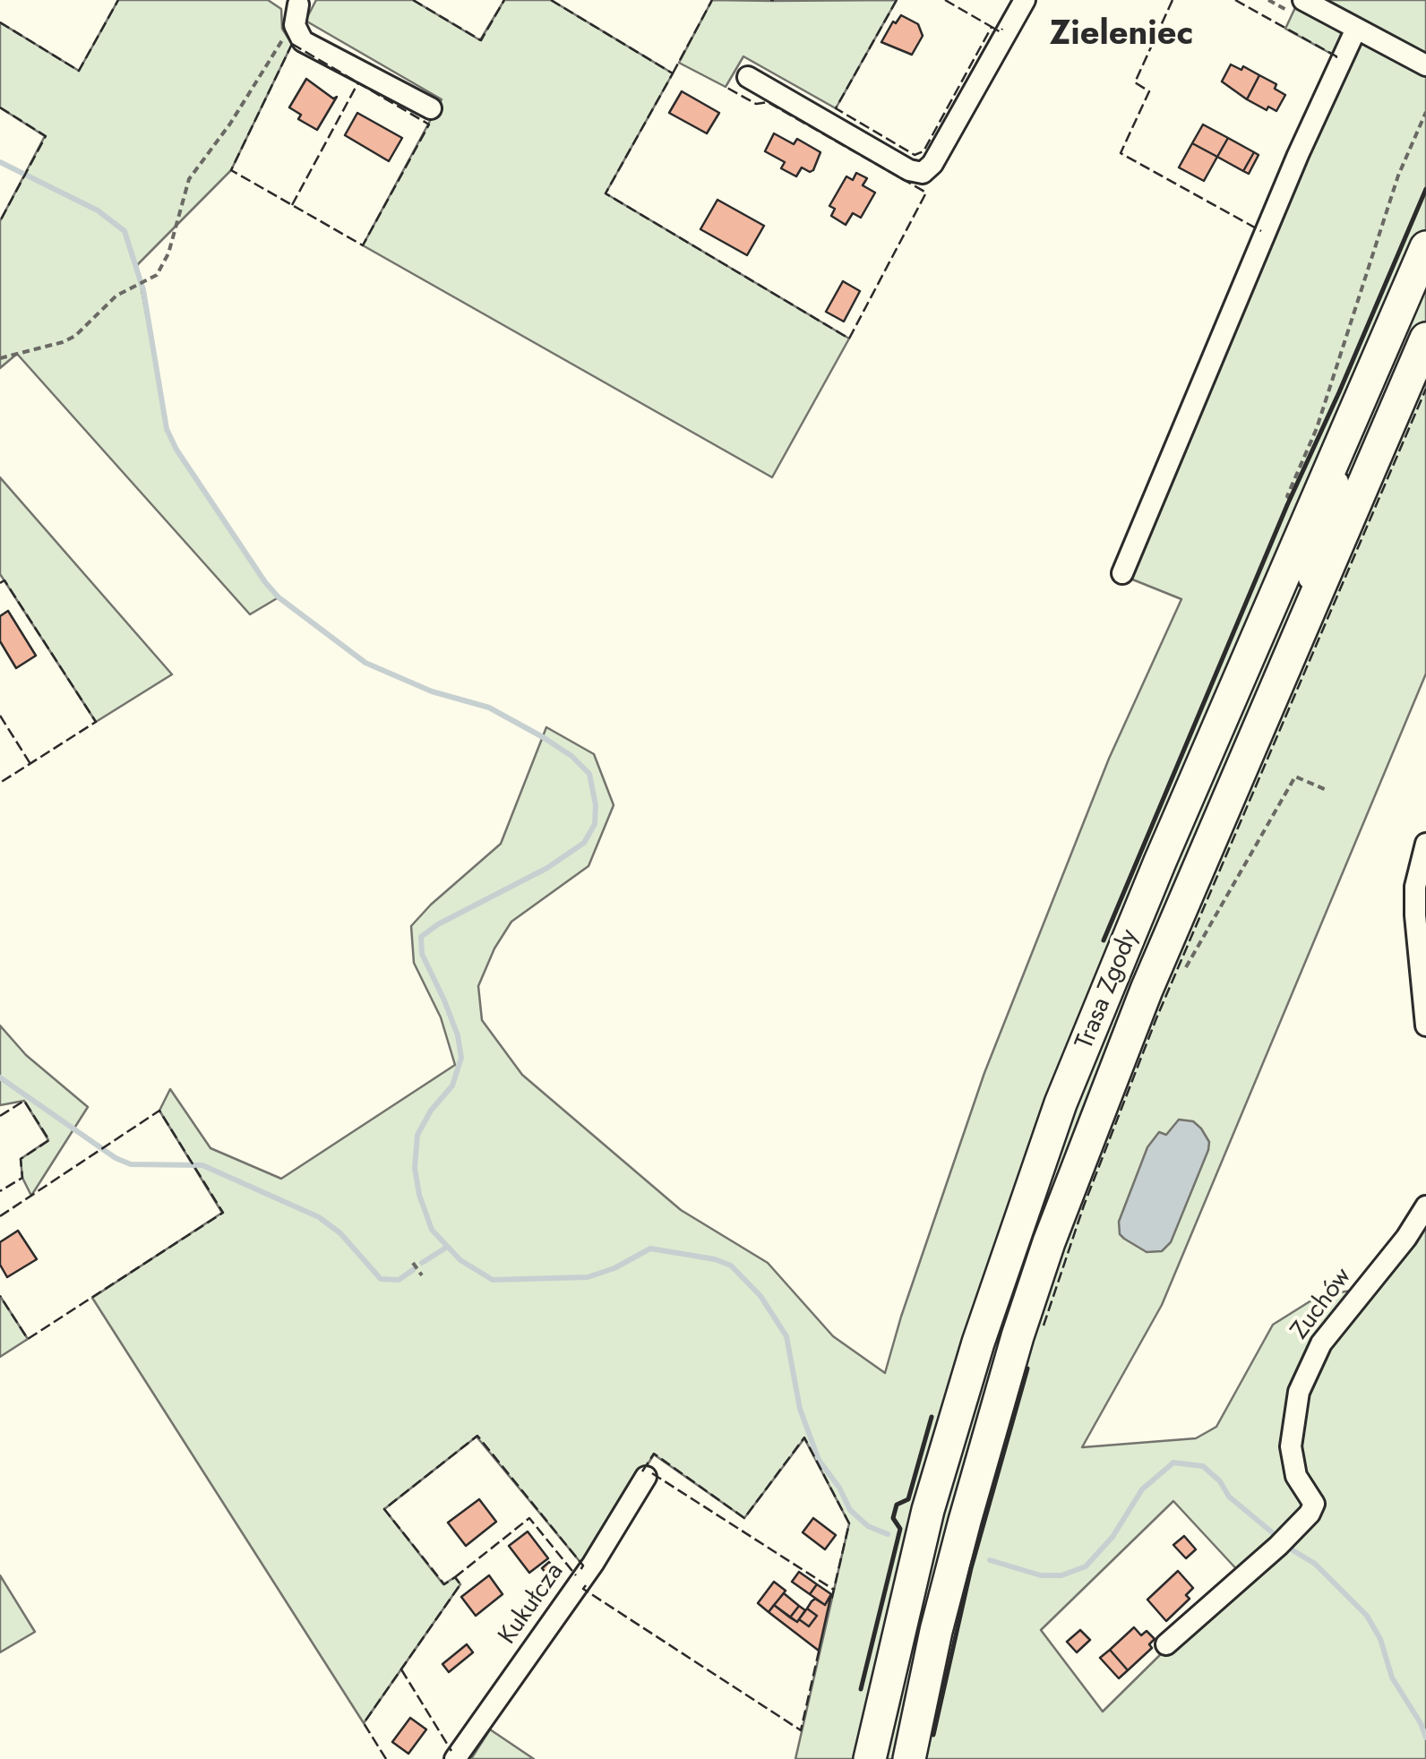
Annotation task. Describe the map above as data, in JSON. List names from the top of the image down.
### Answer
{
  "streets": {
    "highway": ["Trasa Zgody"],
    "street": ["Zuchów", "Kukułcza"]
  },
  "districts": ["Zieleniec"]
}
